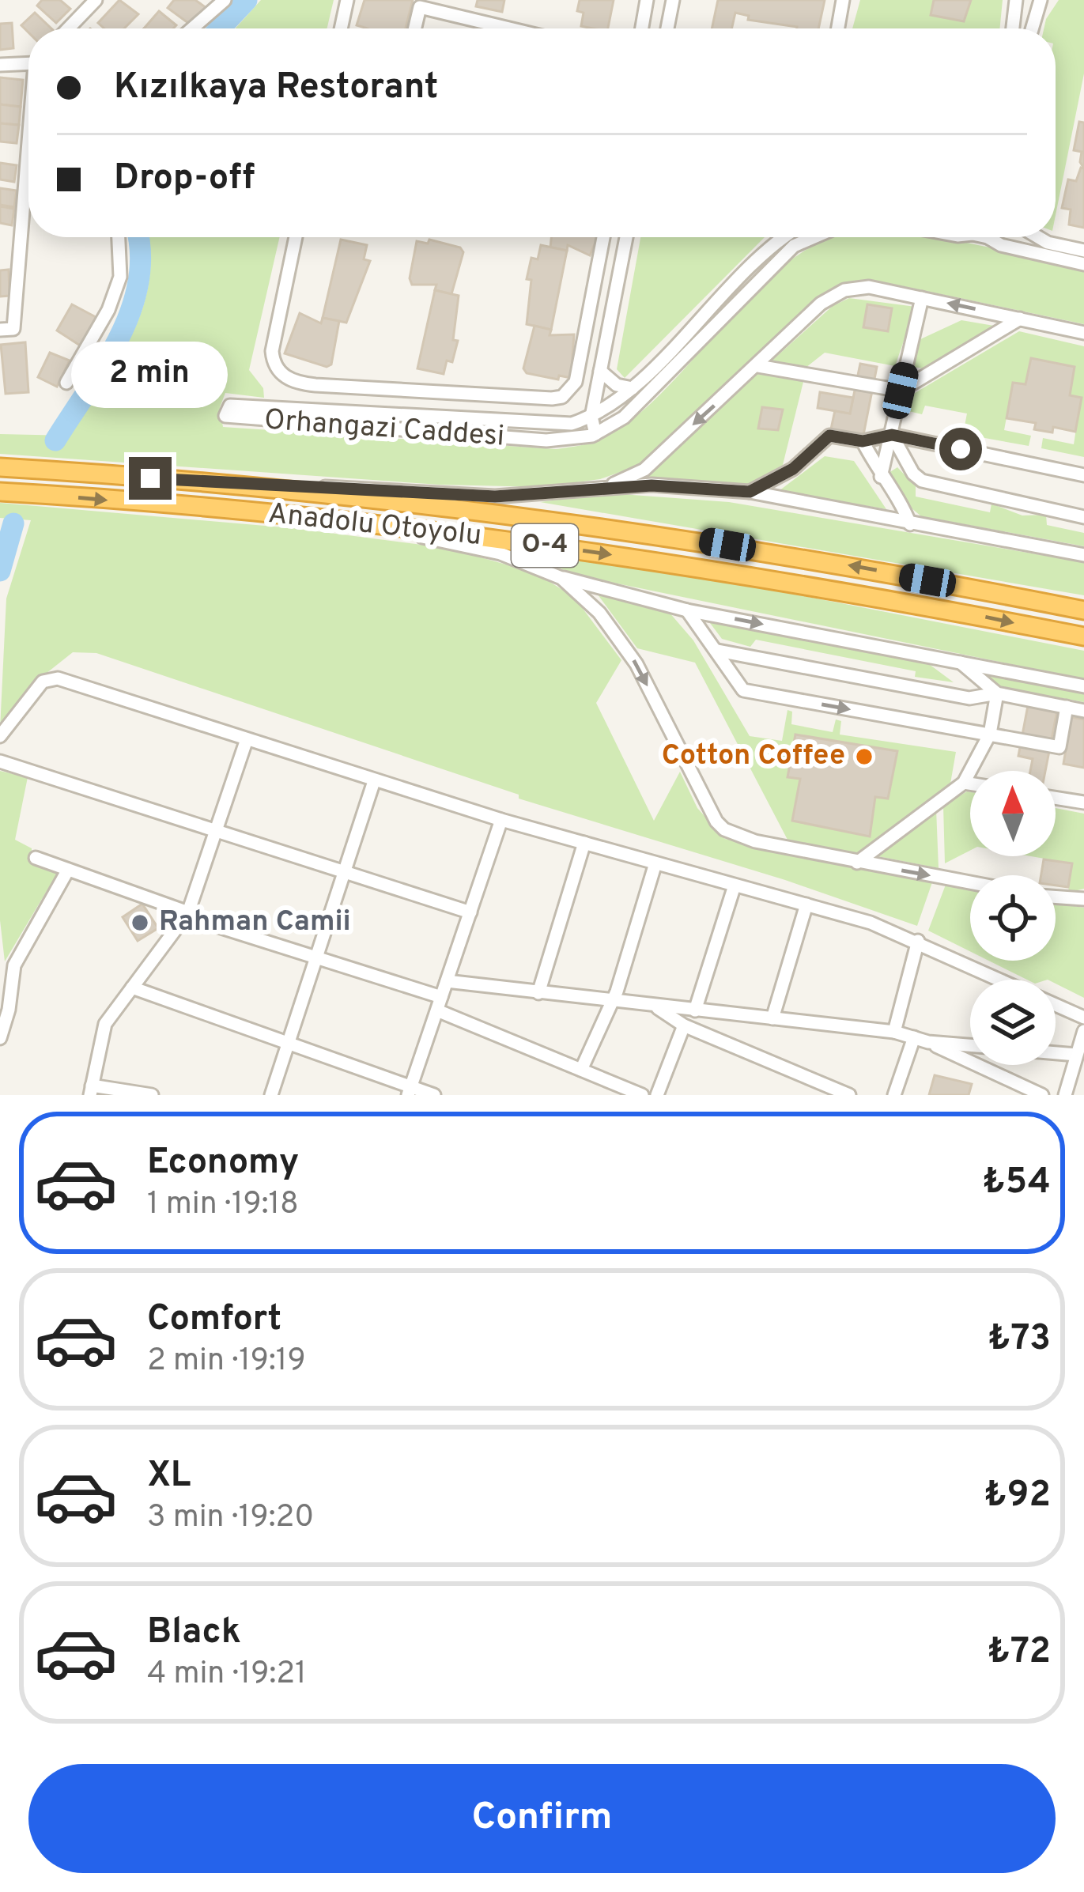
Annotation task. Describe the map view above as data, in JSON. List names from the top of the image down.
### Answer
{
  "streets": {
    "highway": ["Anadolu Otoyolu", "O-4"],
    "street": ["Orhangazi Caddesi"]
  },
  "places": ["Cotton Coffee", "Rahman Camii"],
  "north": "top",
  "page": {
    "banner": ["Kızılkaya Restorant", "Drop-off"],
    "bubble": "2 min",
    "list": [
      {
        "name": "Economy",
        "note": "1 min · 19:18",
        "value": "₺54"
      },
      {
        "name": "Comfort",
        "note": "2 min · 19:19",
        "value": "₺73"
      },
      {
        "name": "XL",
        "note": "3 min · 19:20",
        "value": "₺92"
      },
      {
        "name": "Black",
        "note": "4 min · 19:21",
        "value": "₺72"
      }
    ],
    "buttons": "Confirm"
  }
}
